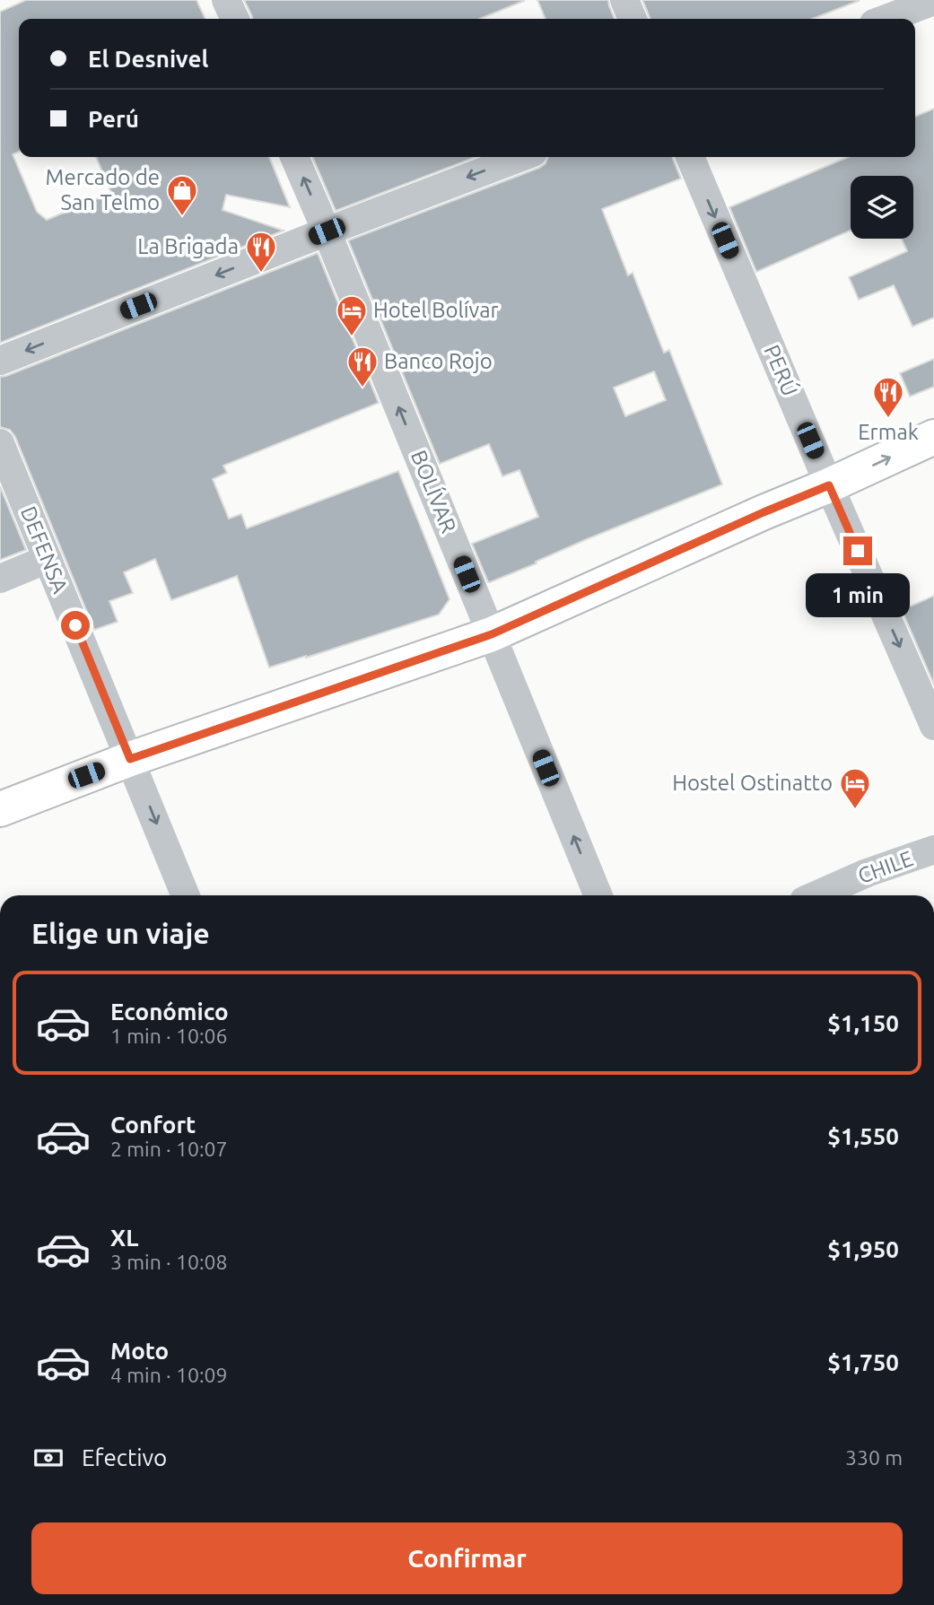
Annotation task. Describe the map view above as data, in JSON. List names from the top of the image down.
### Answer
{
  "streets": {
    "street": [
      "PERÚ",
      "BOLÍVAR",
      "DEFENSA",
      "CHILE"
    ]
  },
  "one_way": ["PERÚ", "BOLÍVAR"],
  "places": {
    "shop": ["Mercado de San Telmo"],
    "restaurant": ["La Brigada", "Banco Rojo", "Ermak"],
    "hotel": ["Hotel Bolívar", "Hostel Ostinatto"]
  },
  "page": {
    "banner": ["El Desnivel", "Perú"],
    "bubble": "1 min",
    "heading": "Elige un viaje",
    "list": [
      {
        "name": "Económico",
        "note": "1 min · 10:06",
        "value": "$1,150"
      },
      {
        "name": "Confort",
        "note": "2 min · 10:07",
        "value": "$1,550"
      },
      {
        "name": "XL",
        "note": "3 min · 10:08",
        "value": "$1,950"
      },
      {
        "name": "Moto",
        "note": "4 min · 10:09",
        "value": "$1,750"
      }
    ],
    "pay": ["Efectivo", "330 m"],
    "buttons": "Confirmar"
  }
}
